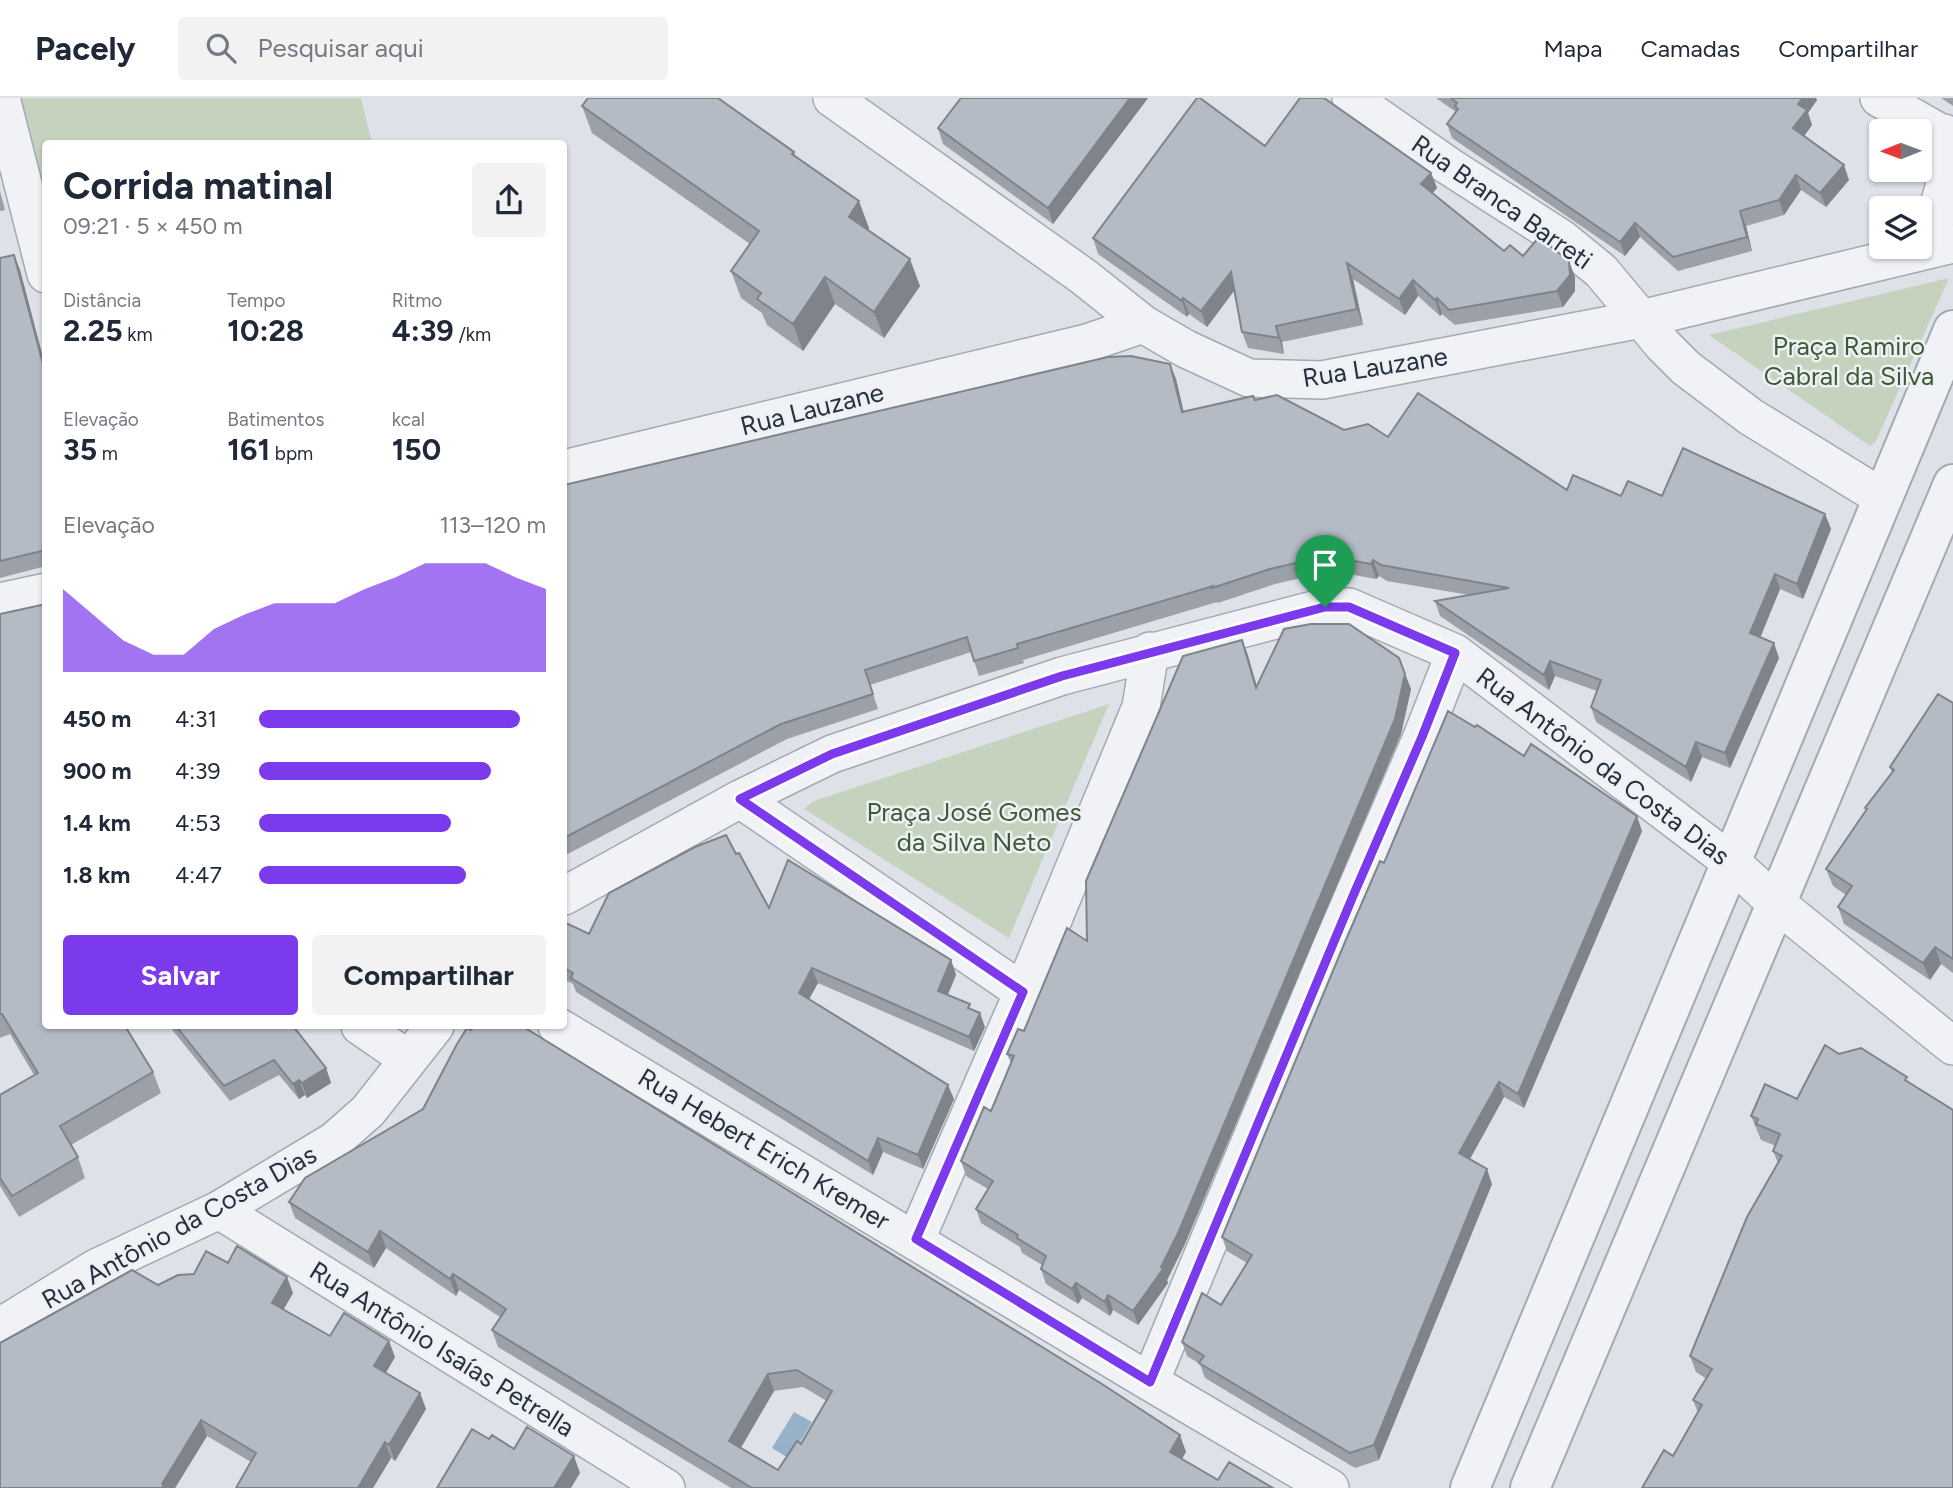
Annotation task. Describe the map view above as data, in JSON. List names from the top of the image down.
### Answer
{
  "streets": {
    "street": [
      "Rua Branca Barreti",
      "Rua Lauzane",
      "Rua Antônio da Costa Dias",
      "Rua Hebert Erich Kremer",
      "Rua Antônio Isaías Petrella"
    ]
  },
  "crossings": [
    ["Rua Branca Barreti", "Rua Lauzane"],
    ["Rua Antônio da Costa Dias", "Rua Antônio Isaías Petrella"]
  ],
  "parks": ["Praça Ramiro Cabral da Silva", "Praça José Gomes da Silva Neto"],
  "north": "left",
  "page": {
    "header": "Pacely",
    "search": "Pesquisar aqui",
    "nav": ["Mapa", "Camadas", "Compartilhar"],
    "heading": ["Corrida matinal", "09:21 · 5 × 450 m"],
    "stats": [
      ["Distância", "2.25 km"],
      ["Tempo", "10:28"],
      ["Ritmo", "4:39 /km"],
      ["Elevação", "35 m"],
      ["Batimentos", "161 bpm"],
      ["kcal", "150"]
    ],
    "chart": ["Elevação", "113–120 m"],
    "list": [
      {
        "name": "450 m",
        "note": "4:31"
      },
      {
        "name": "900 m",
        "note": "4:39"
      },
      {
        "name": "1.4 km",
        "note": "4:53"
      },
      {
        "name": "1.8 km",
        "note": "4:47"
      }
    ],
    "buttons": ["Salvar", "Compartilhar"]
  }
}
